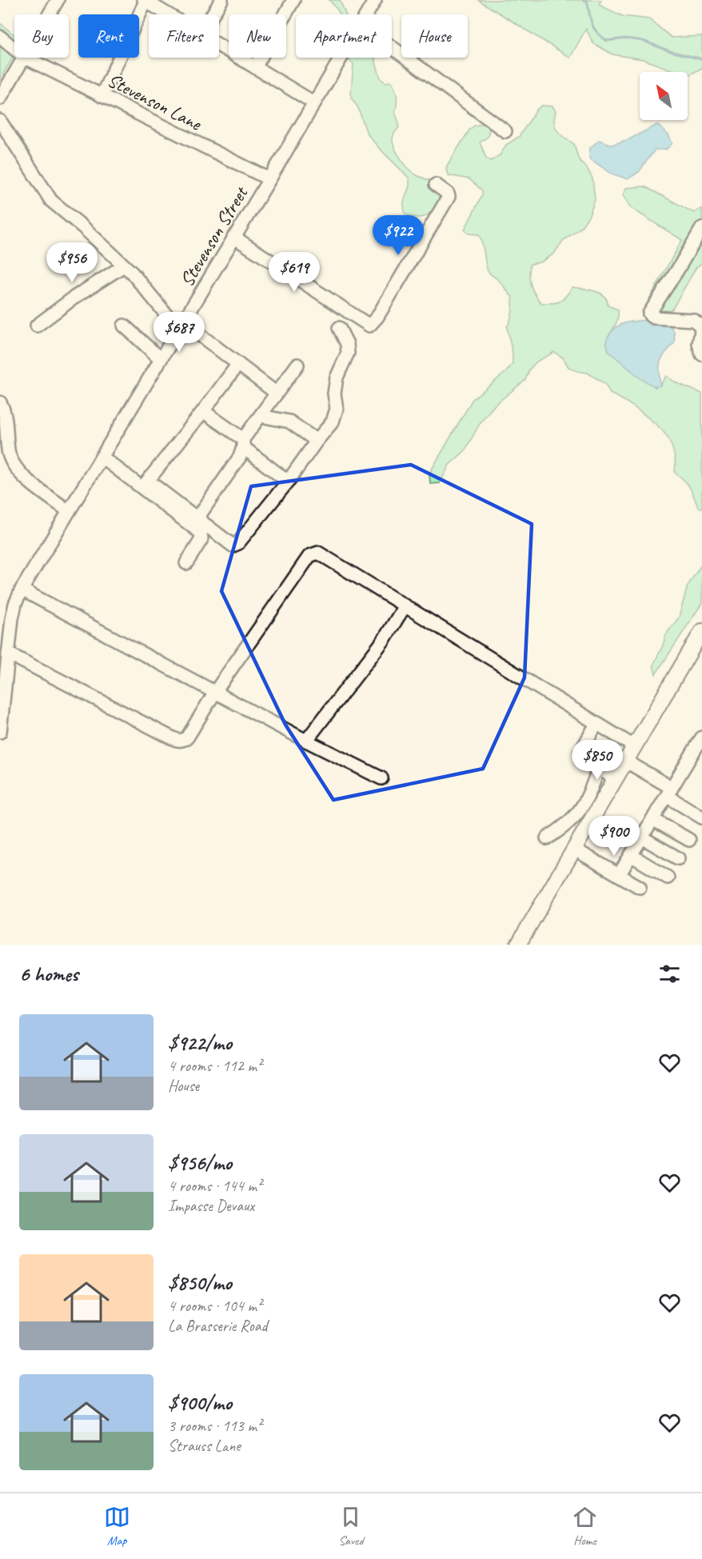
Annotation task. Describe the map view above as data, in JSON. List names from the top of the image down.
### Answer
{
  "streets": {
    "street": ["Stevenson Lane", "Stevenson Street"]
  },
  "crossings": [
    ["Stevenson Lane", "Stevenson Street"]
  ],
  "north": "top left",
  "page": {
    "chip": [
      "Buy",
      "Rent",
      "Filters",
      "New",
      "Apartment",
      "House"
    ],
    "price": [
      "$922",
      "$956",
      "$619",
      "$687",
      "$850",
      "$900"
    ],
    "heading": "6 homes",
    "list": [
      {
        "name": "$922/mo",
        "note": "4 rooms · 112 m² · House"
      },
      {
        "name": "$956/mo",
        "note": "4 rooms · 144 m² · Impasse Devaux"
      },
      {
        "name": "$850/mo",
        "note": "4 rooms · 104 m² · La Brasserie Road"
      },
      {
        "name": "$900/mo",
        "note": "3 rooms · 113 m² · Strauss Lane"
      }
    ],
    "tabs": ["Map", "Saved", "Home"]
  }
}
